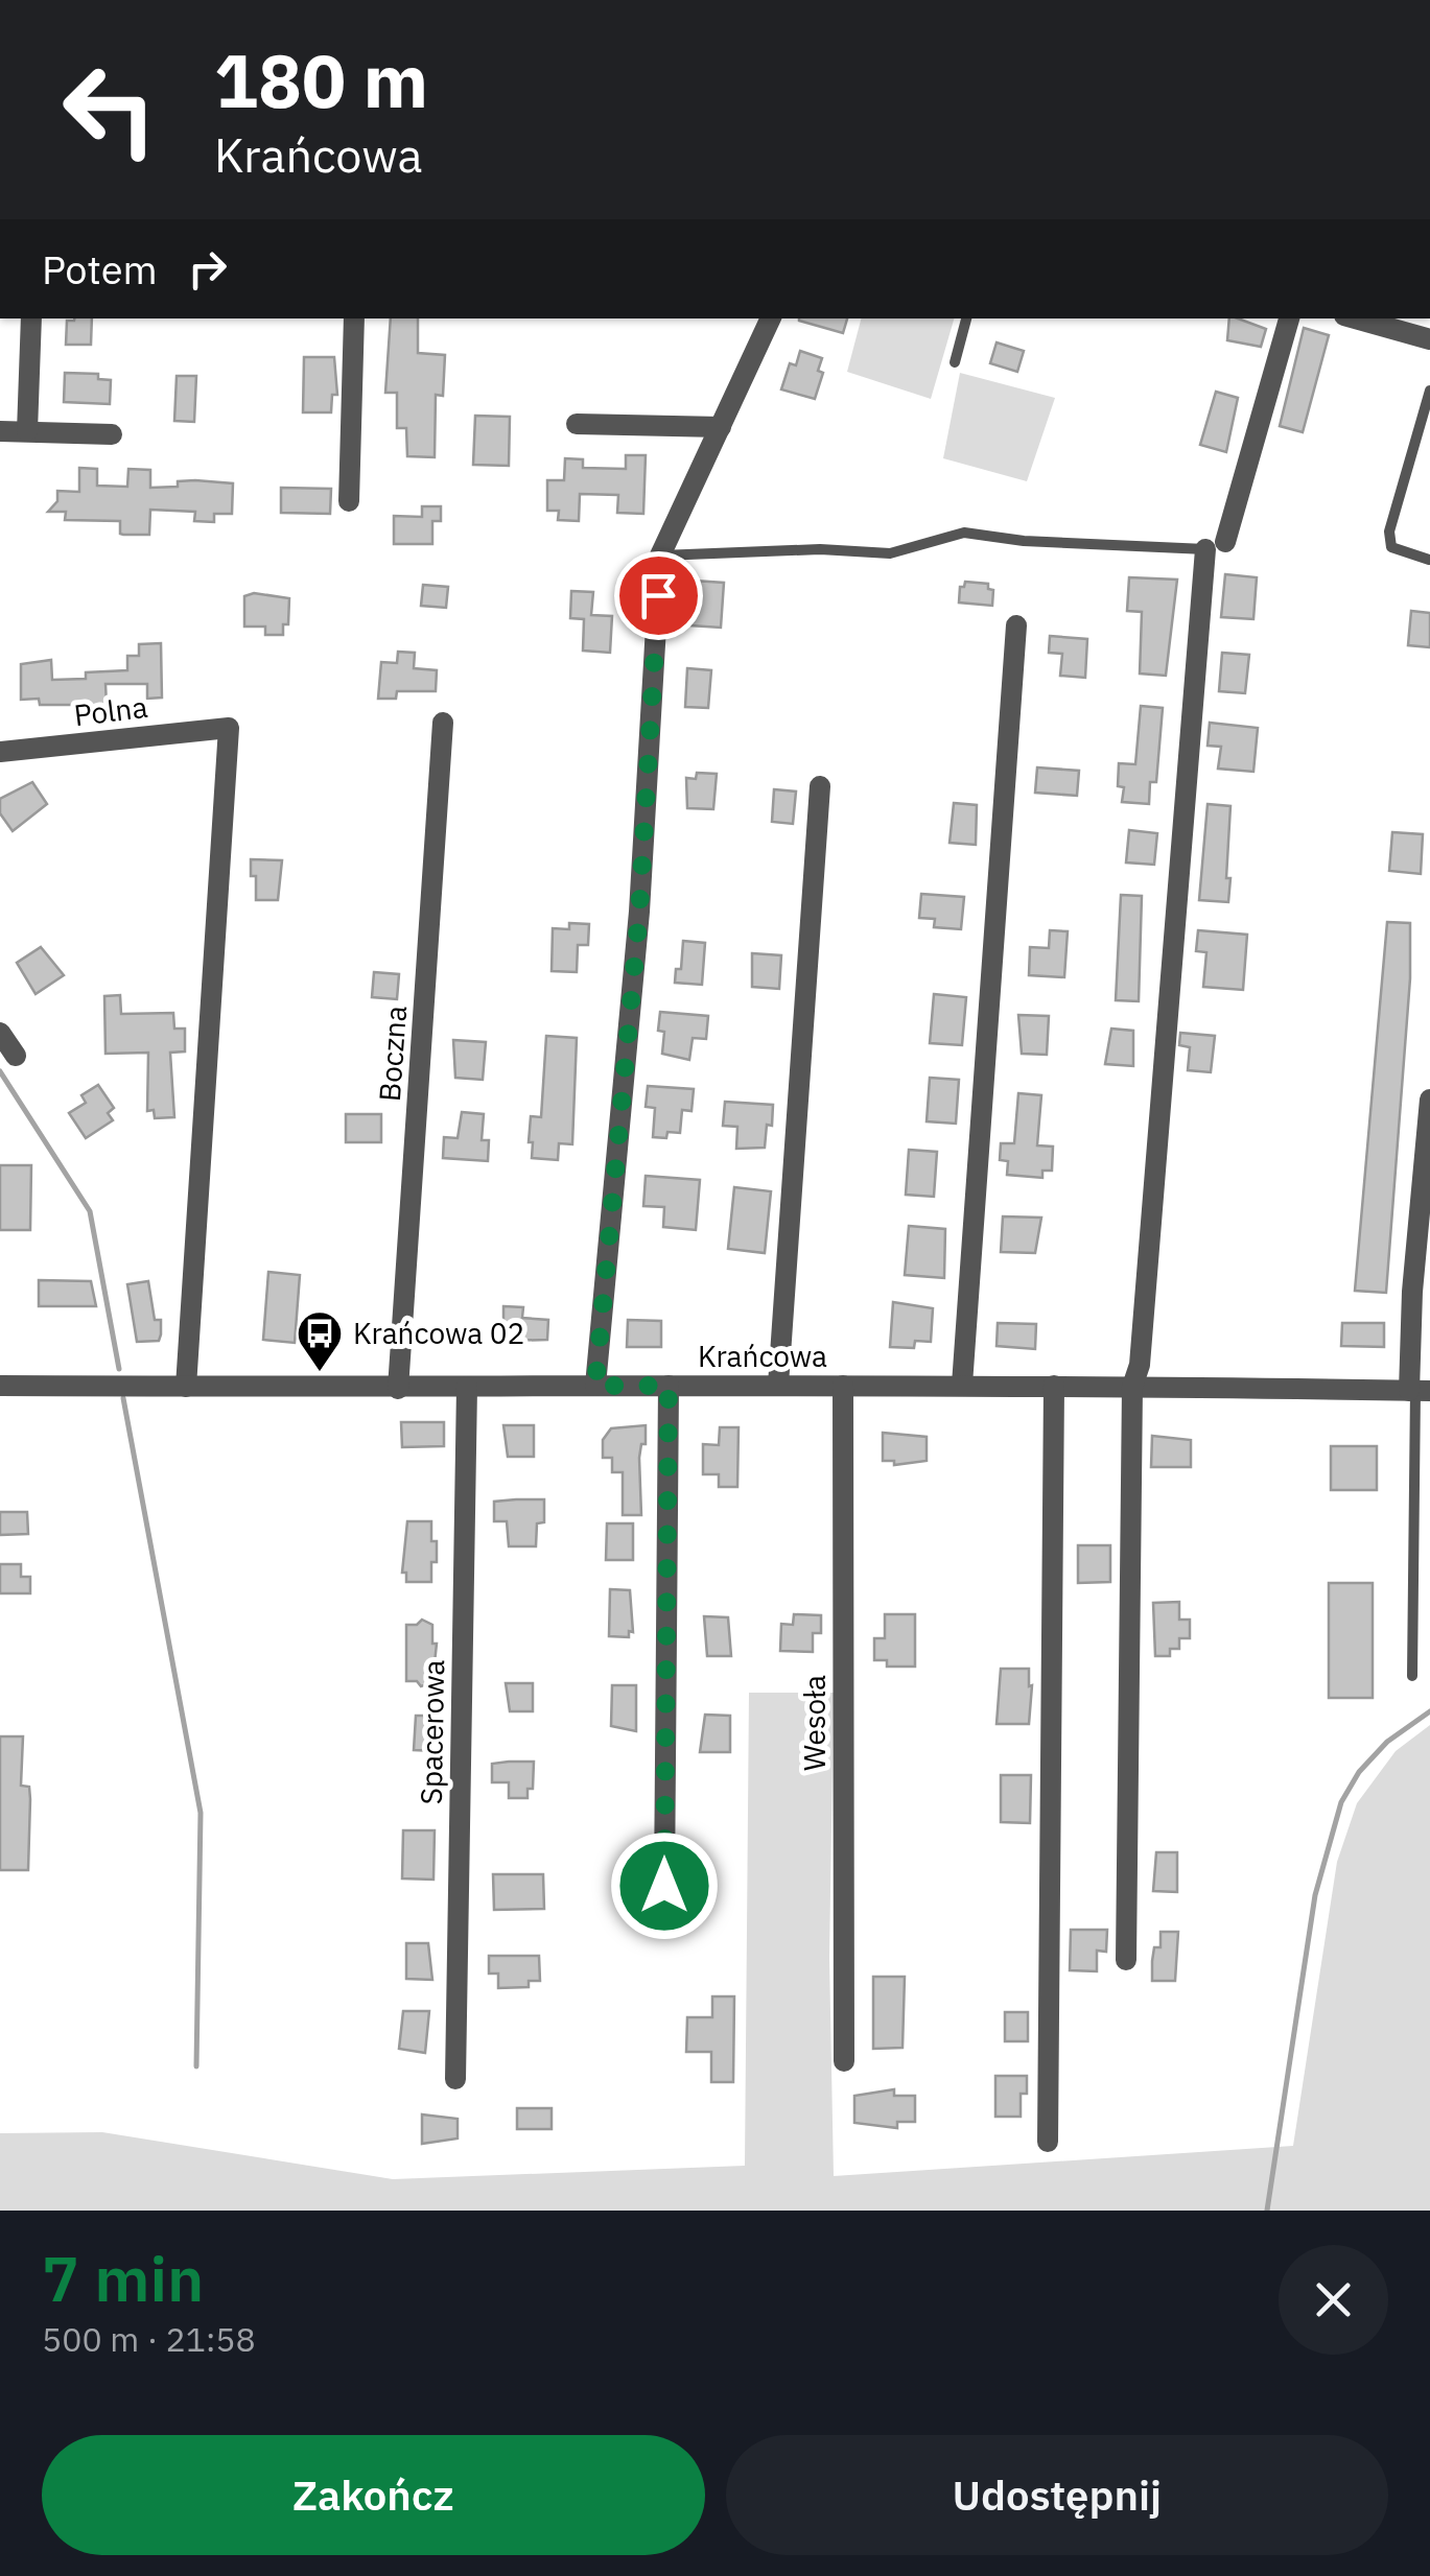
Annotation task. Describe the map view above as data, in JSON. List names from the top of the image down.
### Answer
{
  "streets": {
    "street": [
      "Polna",
      "Boczna",
      "Krańcowa",
      "Wesoła",
      "Spacerowa"
    ]
  },
  "crossings": [
    ["Polna", "Krańcowa"],
    ["Boczna", "Krańcowa"],
    ["Krańcowa", "Wesoła"],
    ["Krańcowa", "Spacerowa"]
  ],
  "places": {
    "bus stop": ["Krańcowa 02"]
  },
  "page": {
    "turn": ["180 m", "Krańcowa"],
    "then": "Potem",
    "heading": ["7 min", "500 m · 21:58"],
    "buttons": ["Zakończ", "Udostępnij"]
  }
}
